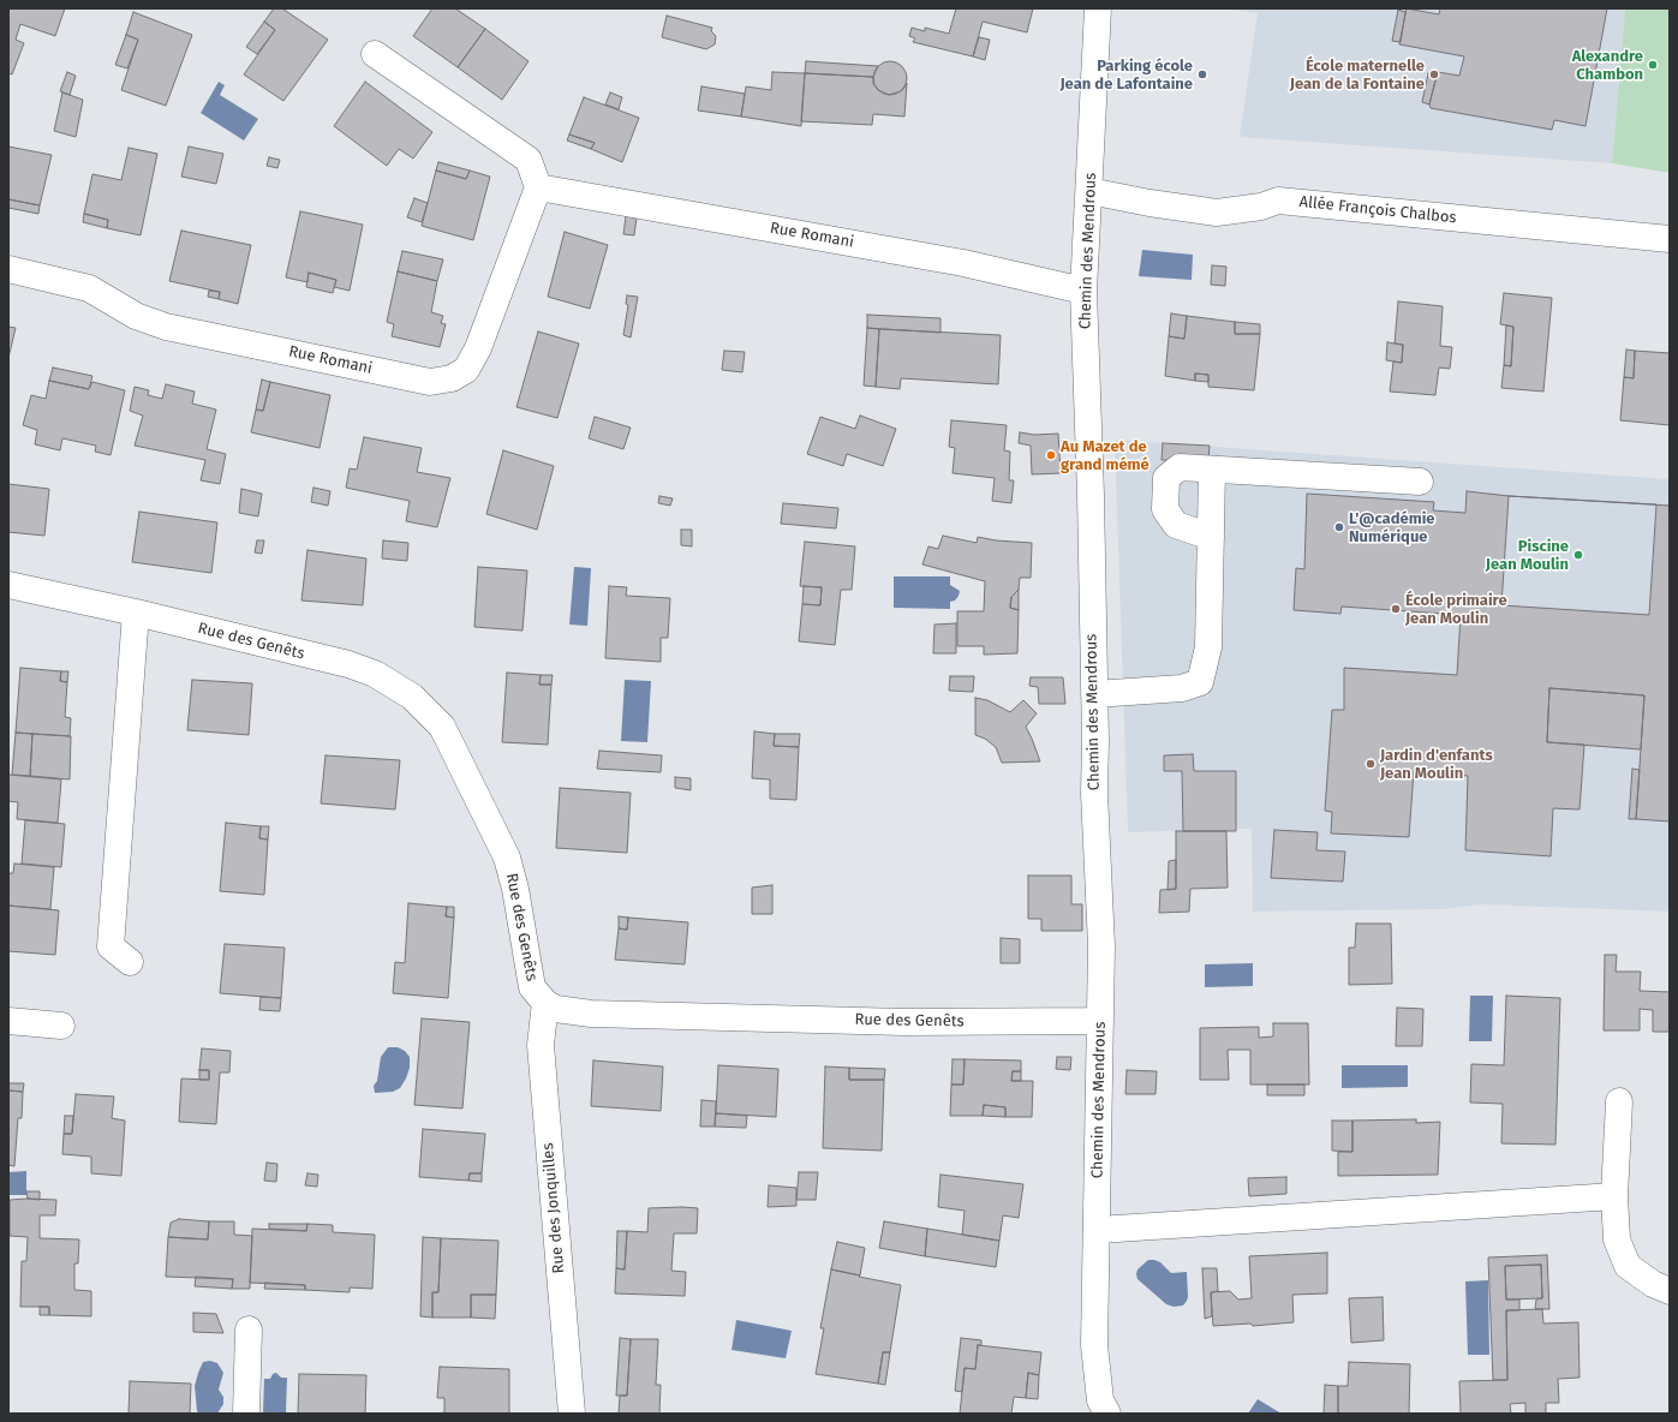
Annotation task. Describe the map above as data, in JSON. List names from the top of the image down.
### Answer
{
  "streets": {
    "street": [
      "Allée François Chalbos",
      "Rue Romani",
      "Chemin des Mendrous",
      "Rue des Genêts",
      "Rue des Jonquilles"
    ]
  },
  "crossings": [
    ["Allée François Chalbos", "Chemin des Mendrous"],
    ["Rue Romani", "Chemin des Mendrous"],
    ["Chemin des Mendrous", "Rue des Genêts"],
    ["Rue des Genêts", "Rue des Jonquilles"]
  ],
  "places": [
    "Alexandre Chambon",
    "Parking école Jean de Lafontaine",
    "École maternelle Jean de la Fontaine",
    "Au Mazet de grand mémé",
    "L'@cadémie Numérique",
    "Piscine Jean Moulin",
    "École primaire Jean Moulin",
    "Jardin d'enfants Jean Moulin"
  ]
}
